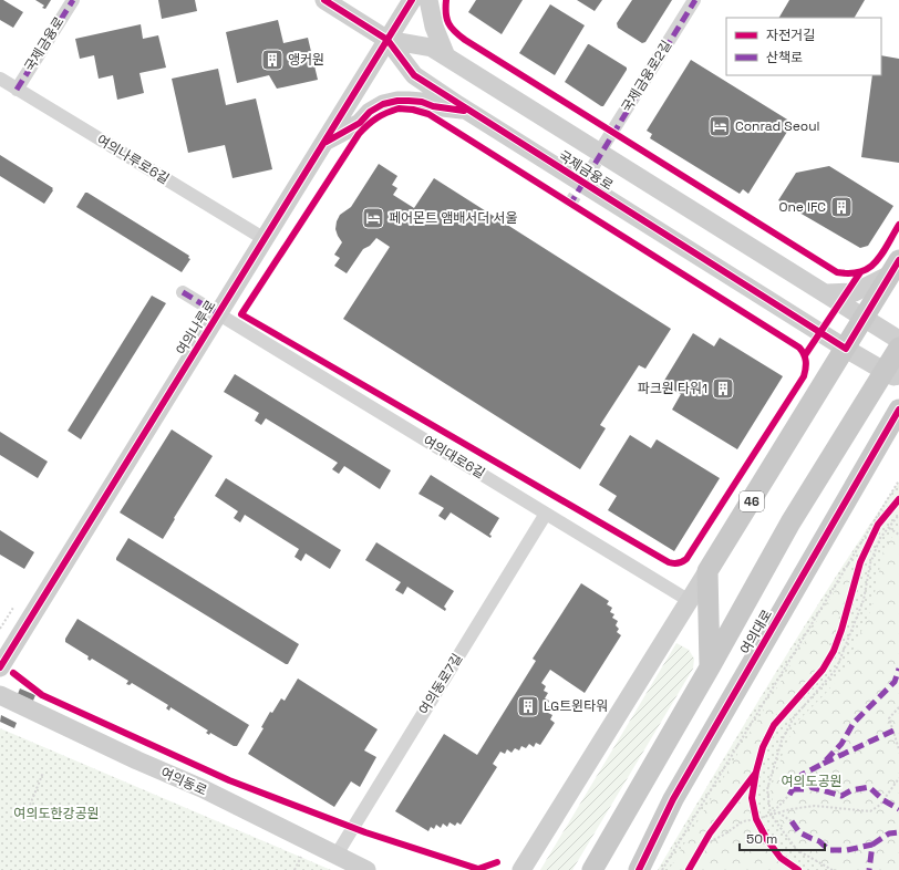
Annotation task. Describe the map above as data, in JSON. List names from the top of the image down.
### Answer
{
  "streets": {
    "main road": ["46", "여의대로"],
    "street": [
      "국제금융로",
      "국제금융로2길",
      "여의나루로6길",
      "여의나루로",
      "여의대로6길",
      "여의동로7길",
      "여의동로"
    ]
  },
  "crossings": [
    ["국제금융로", "국제금융로2길"],
    ["국제금융로", "여의나루로6길"],
    ["국제금융로", "여의나루로"],
    ["국제금융로", "46"],
    ["국제금융로", "여의대로"],
    ["여의나루로6길", "여의나루로"],
    ["여의나루로", "여의대로6길"],
    ["여의대로6길", "여의동로7길"],
    ["여의동로7길", "여의동로"]
  ],
  "parks": ["여의도공원", "여의도한강공원"],
  "places": {
    "building": [
      "앵커원",
      "One IFC",
      "파크원 타워1",
      "LG트윈타워"
    ],
    "hotel": ["Conrad Seoul", "페어몬트 앰배서더 서울"]
  },
  "legend": ["자전거길", "산책로"],
  "scale_bar": "50 m"
}
